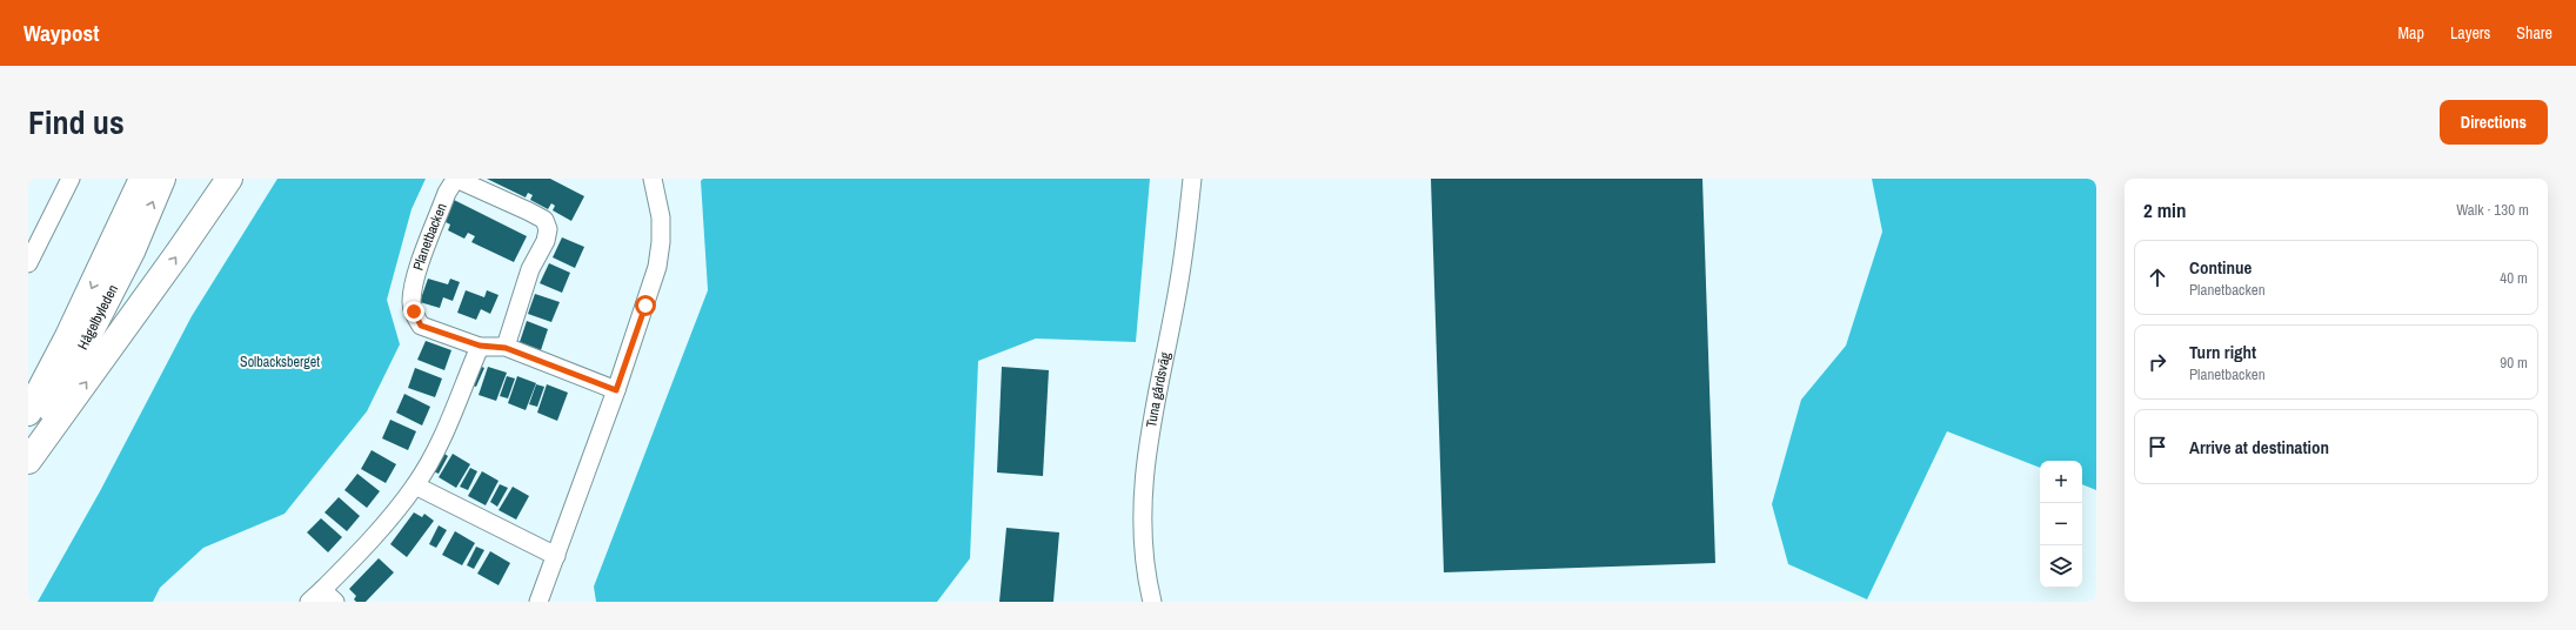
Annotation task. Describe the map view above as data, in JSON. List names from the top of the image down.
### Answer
{
  "streets": {
    "main road": ["Hågelbyleden"],
    "street": ["Planetbacken", "Tuna gårdsväg"]
  },
  "parks": ["Solbacksberget"],
  "page": {
    "header": "Waypost",
    "nav": ["Map", "Layers", "Share"],
    "title": "Find us",
    "buttons": "Directions",
    "heading": ["2 min", "Walk · 130 m"],
    "list": [
      ["Continue", "Planetbacken", "40 m"],
      ["Turn right", "Planetbacken", "90 m"],
      "Arrive at destination"
    ],
    "map_buttons": ["+", "−"]
  }
}
